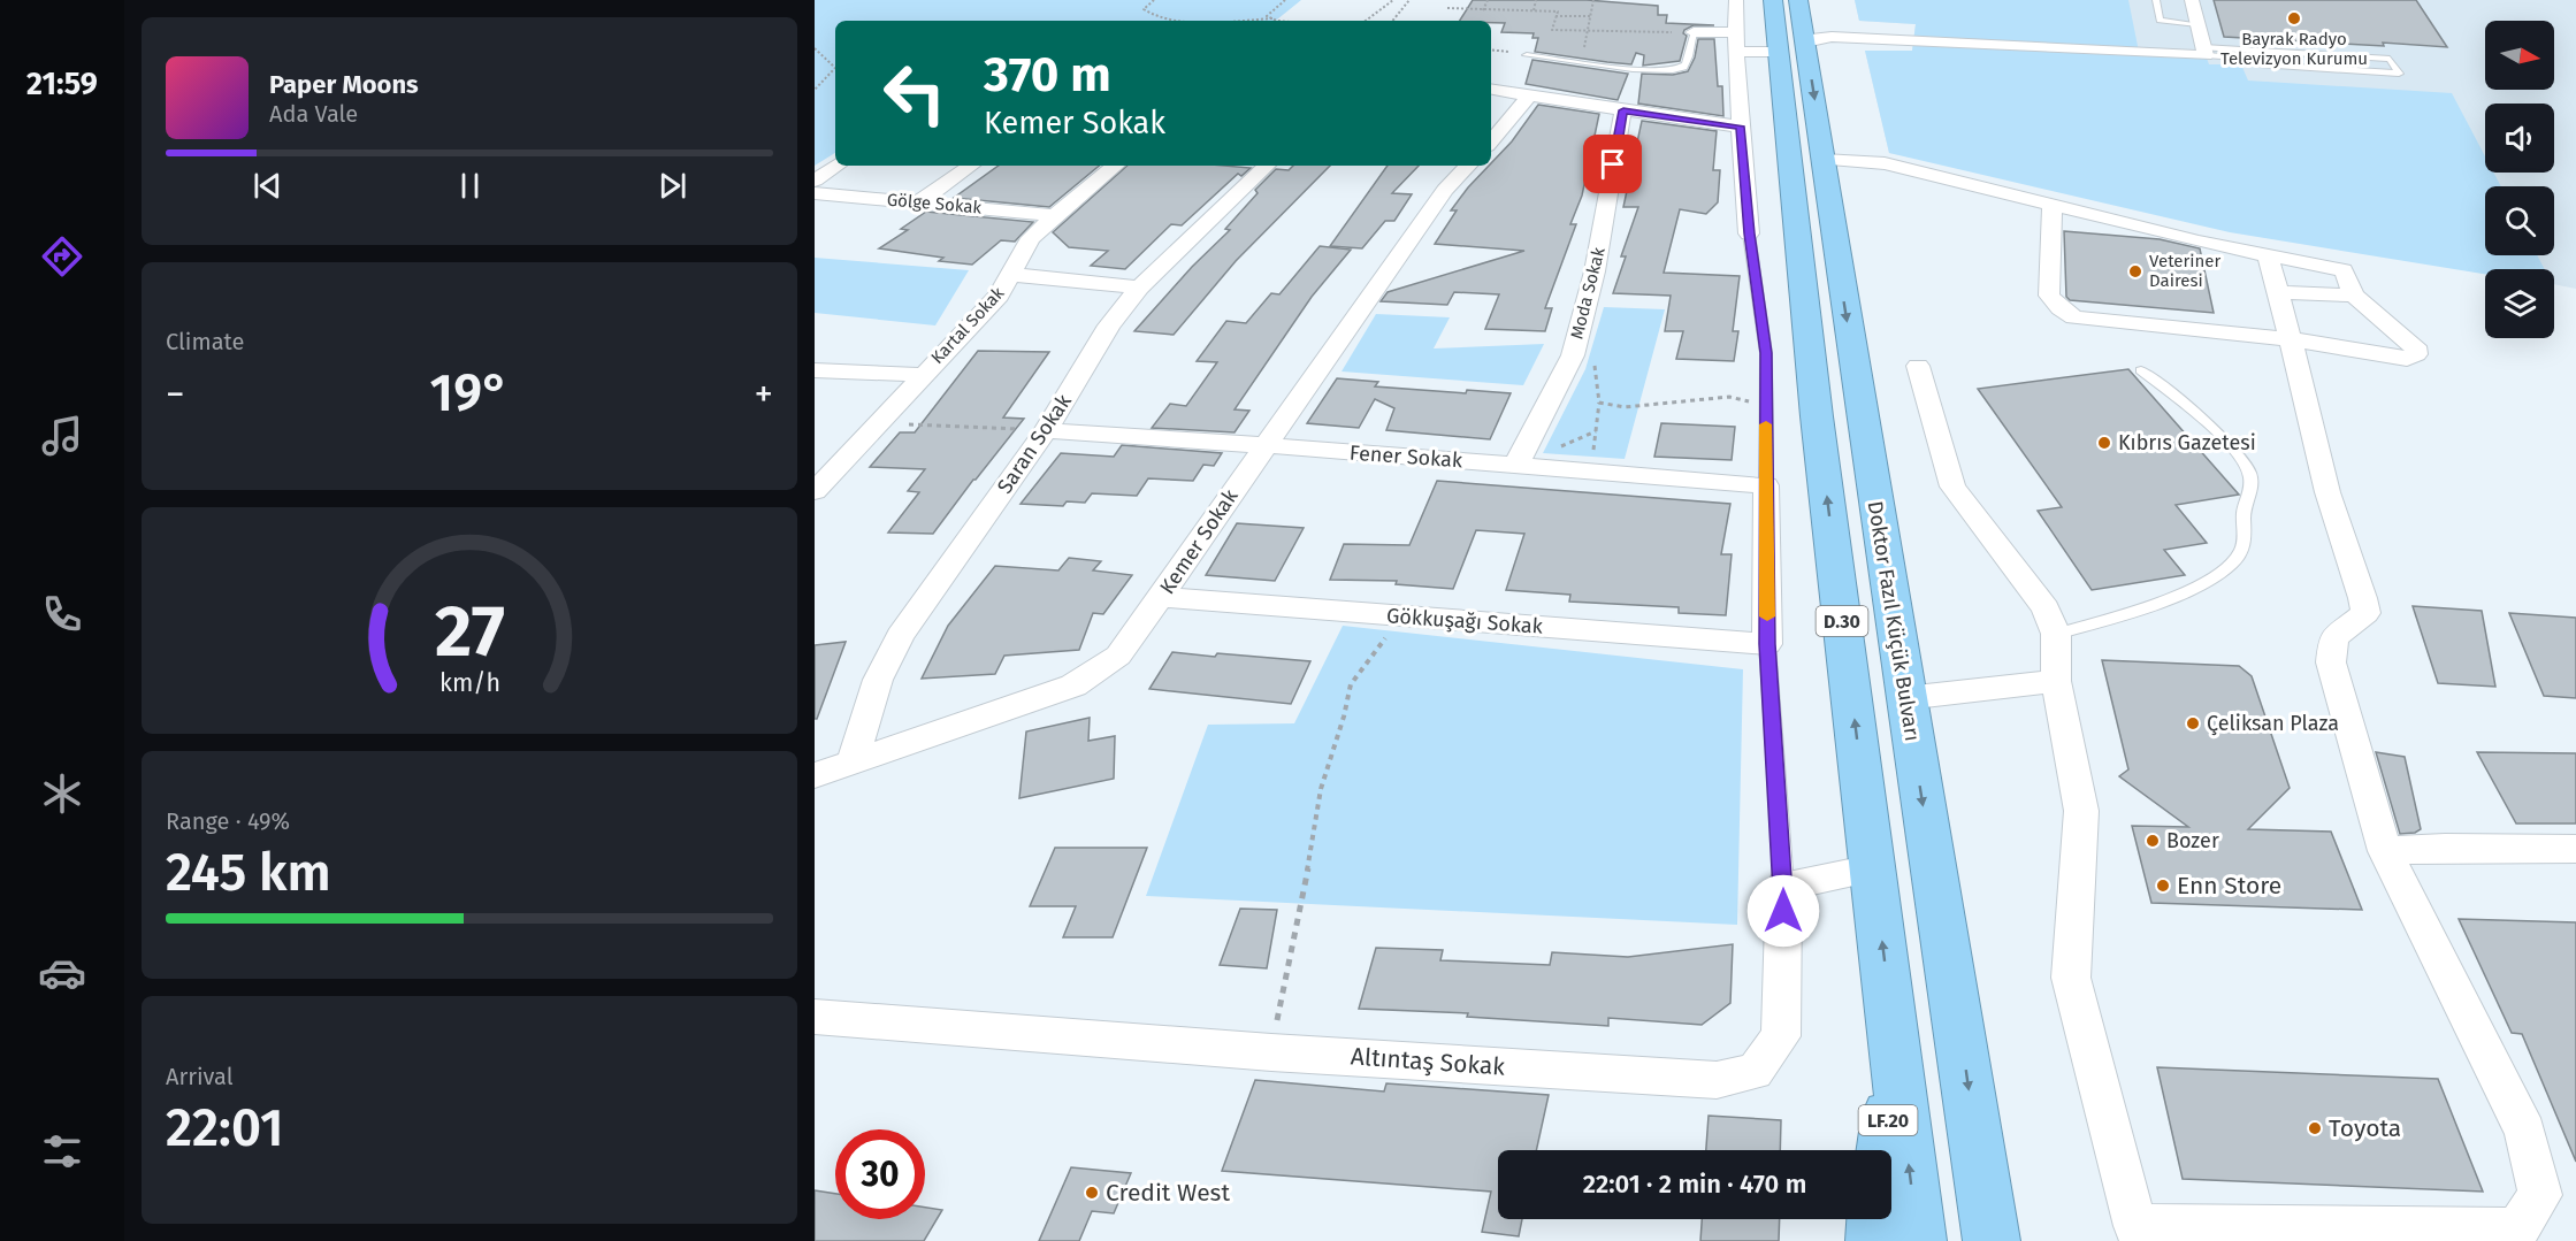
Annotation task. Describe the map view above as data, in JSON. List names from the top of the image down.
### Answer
{
  "streets": {
    "highway": ["D.30", "Doktor Fazıl Küçük Bulvarı", "LF.20"],
    "street": [
      "Gölge Sokak",
      "Moda Sokak",
      "Kartal Sokak",
      "Saran Sokak",
      "Fener Sokak",
      "Kemer Sokak",
      "Gökkuşağı Sokak",
      "Altıntaş Sokak"
    ]
  },
  "crossings": [
    ["Gölge Sokak", "Kartal Sokak"],
    ["Moda Sokak", "Fener Sokak"],
    ["Saran Sokak", "Fener Sokak"],
    ["Saran Sokak", "Kemer Sokak"],
    ["Fener Sokak", "Kemer Sokak"],
    ["Kemer Sokak", "Gökkuşağı Sokak"],
    ["Doktor Fazıl Küçük Bulvarı", "LF.20"]
  ],
  "places": [
    "Bayrak Radyo Televizyon Kurumu",
    "Veteriner Dairesi",
    "Kıbrıs Gazetesi",
    "Çeliksan Plaza",
    "Bozer",
    "Enn Store",
    "Toyota",
    "Credit West"
  ],
  "north": "right",
  "page": {
    "tabs": "21:59",
    "turn": ["370 m", "Kemer Sokak"],
    "song": ["Paper Moons", "Ada Vale"],
    "tile": [
      "Climate",
      ["Range · 49%", "245 km"],
      ["Arrival", "22:01"]
    ],
    "heat": ["−", "19°", "+"],
    "limit": "30",
    "trip": "22:01 · 2 min · 470 m",
    "gauge": ["27", "km/h"]
  }
}
